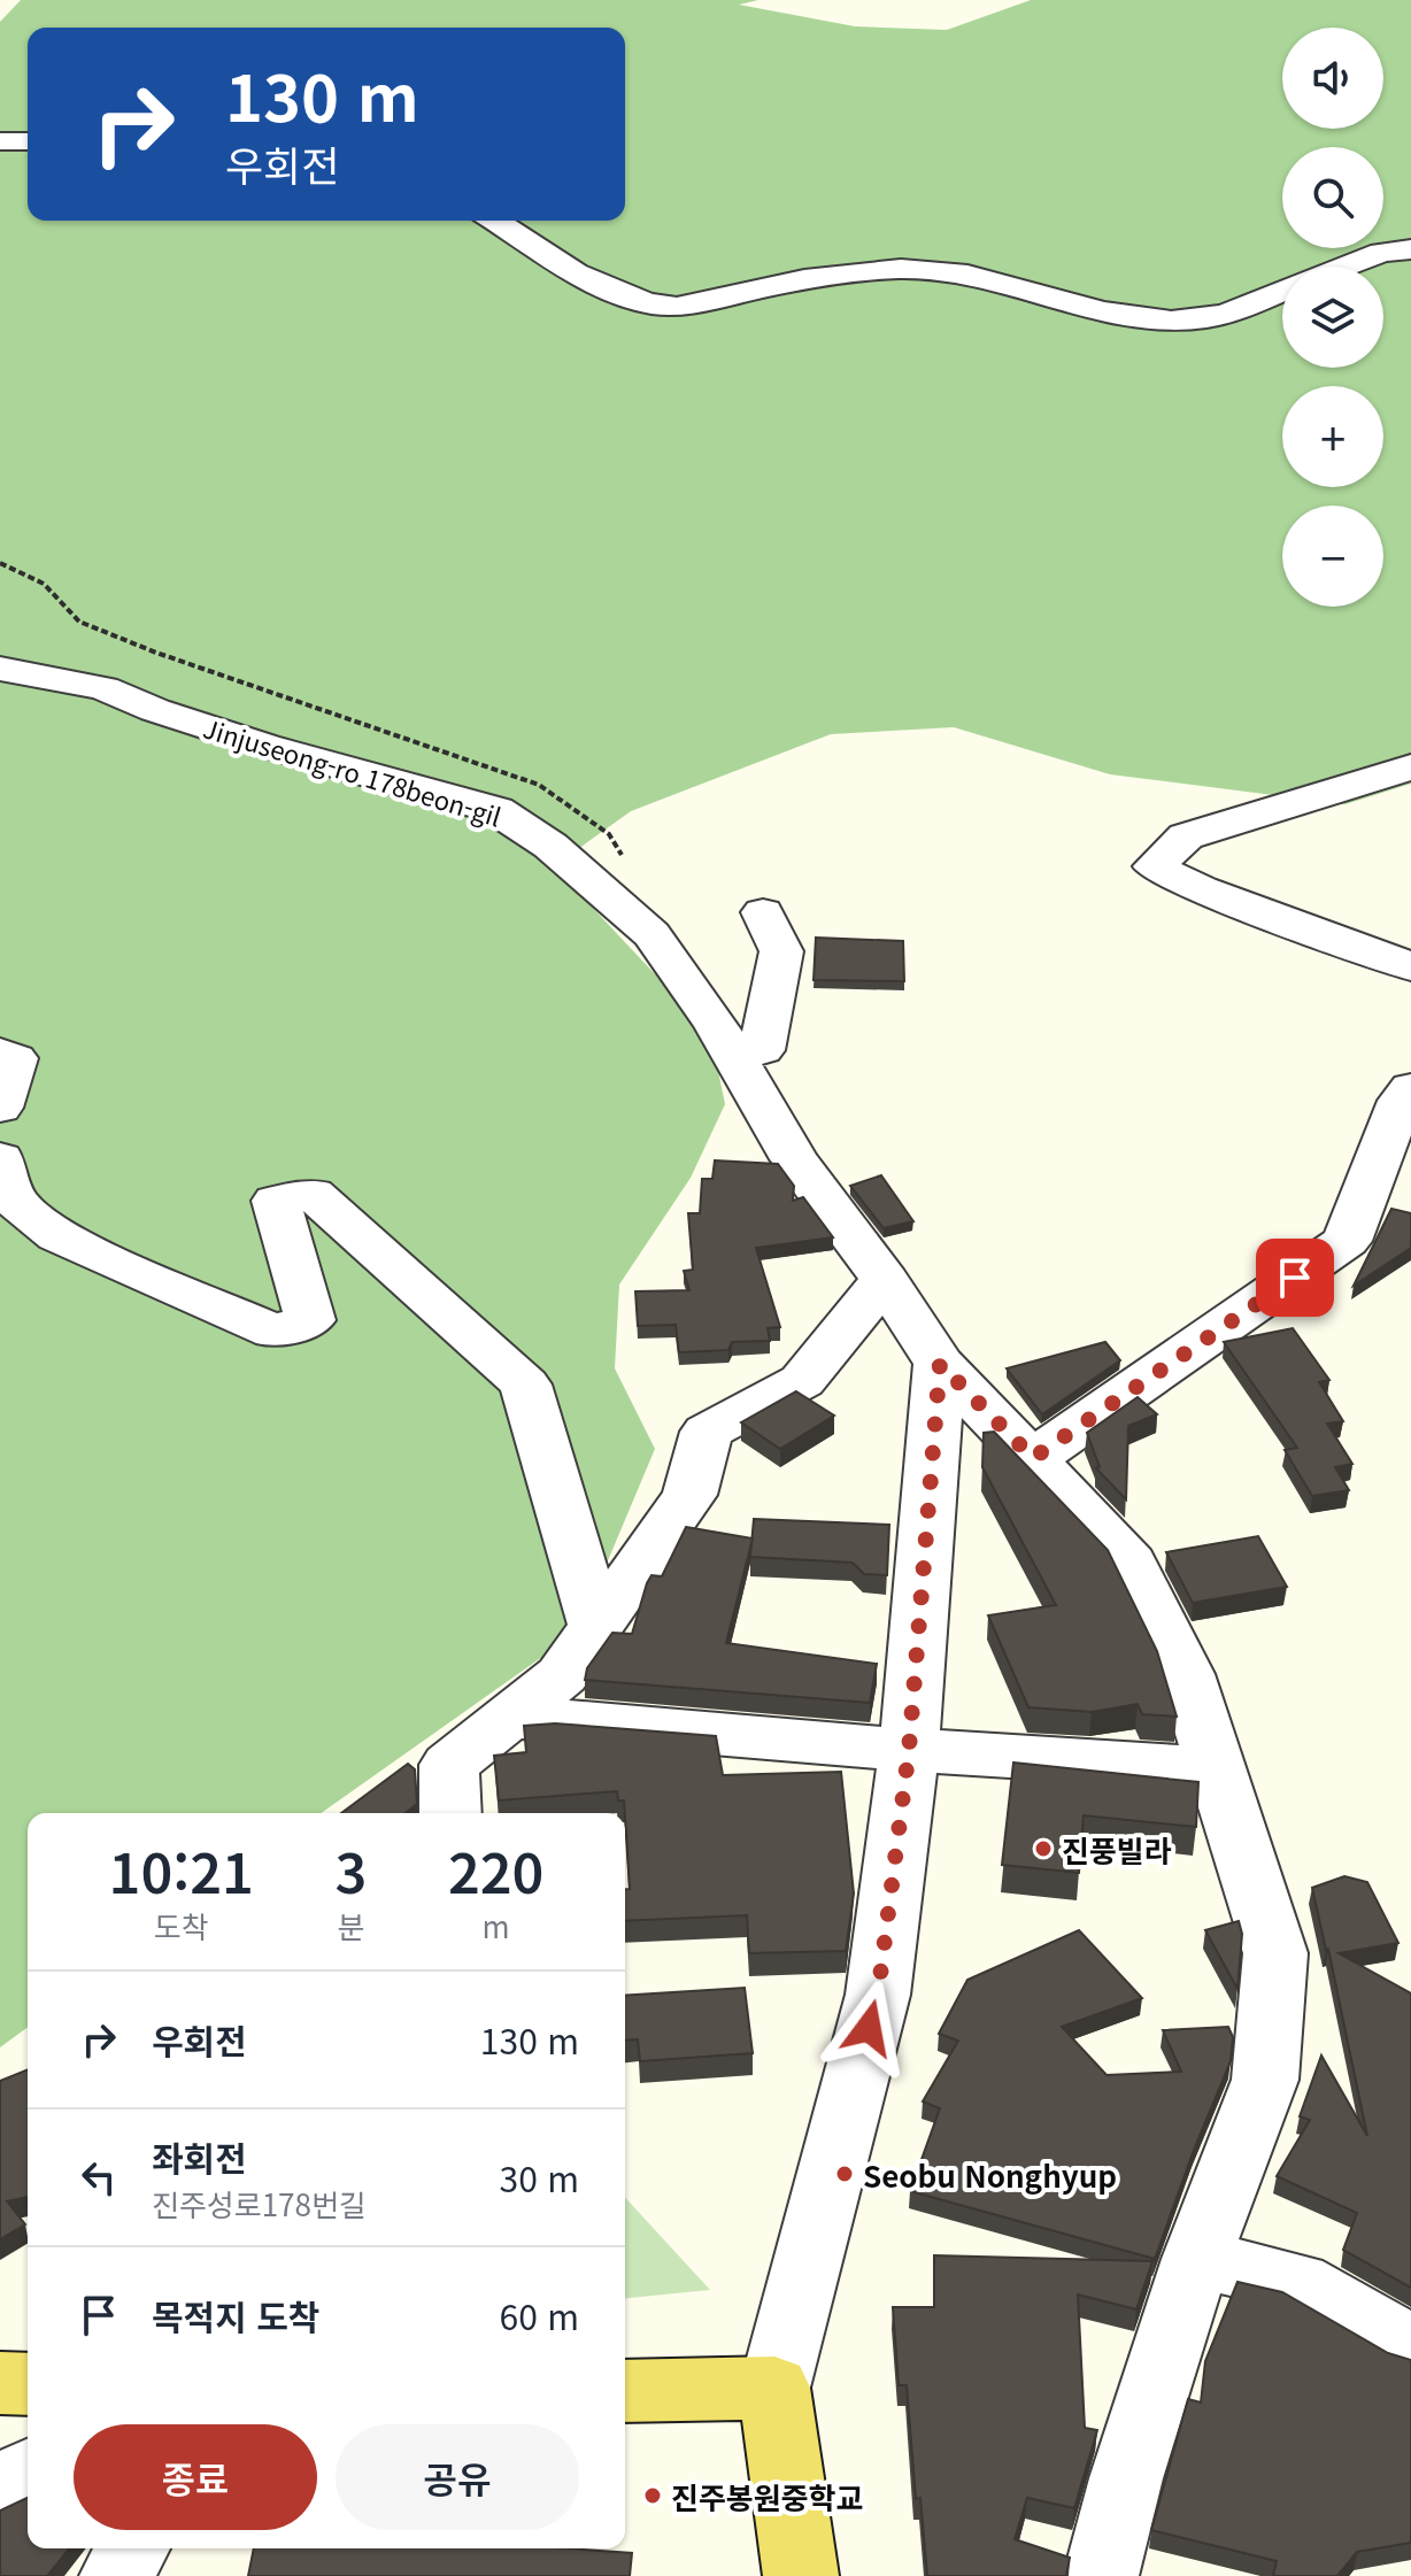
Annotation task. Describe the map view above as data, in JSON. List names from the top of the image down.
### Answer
{
  "streets": {
    "street": ["Jinjuseong-ro 178beon-gil"]
  },
  "places": ["진풍빌라", "Seobu Nonghyup", "진주봉원중학교"],
  "page": {
    "map_buttons": ["+", "−"],
    "turn": ["130 m", "우회전"],
    "eta": [
      "10:21",
      "도착",
      "3",
      "분",
      "220",
      "m"
    ],
    "list": [
      {
        "name": "우회전",
        "value": "130 m"
      },
      {
        "name": "좌회전",
        "note": "진주성로178번길",
        "value": "30 m"
      },
      {
        "name": "목적지 도착",
        "value": "60 m"
      }
    ],
    "buttons": ["종료", "공유"]
  }
}
